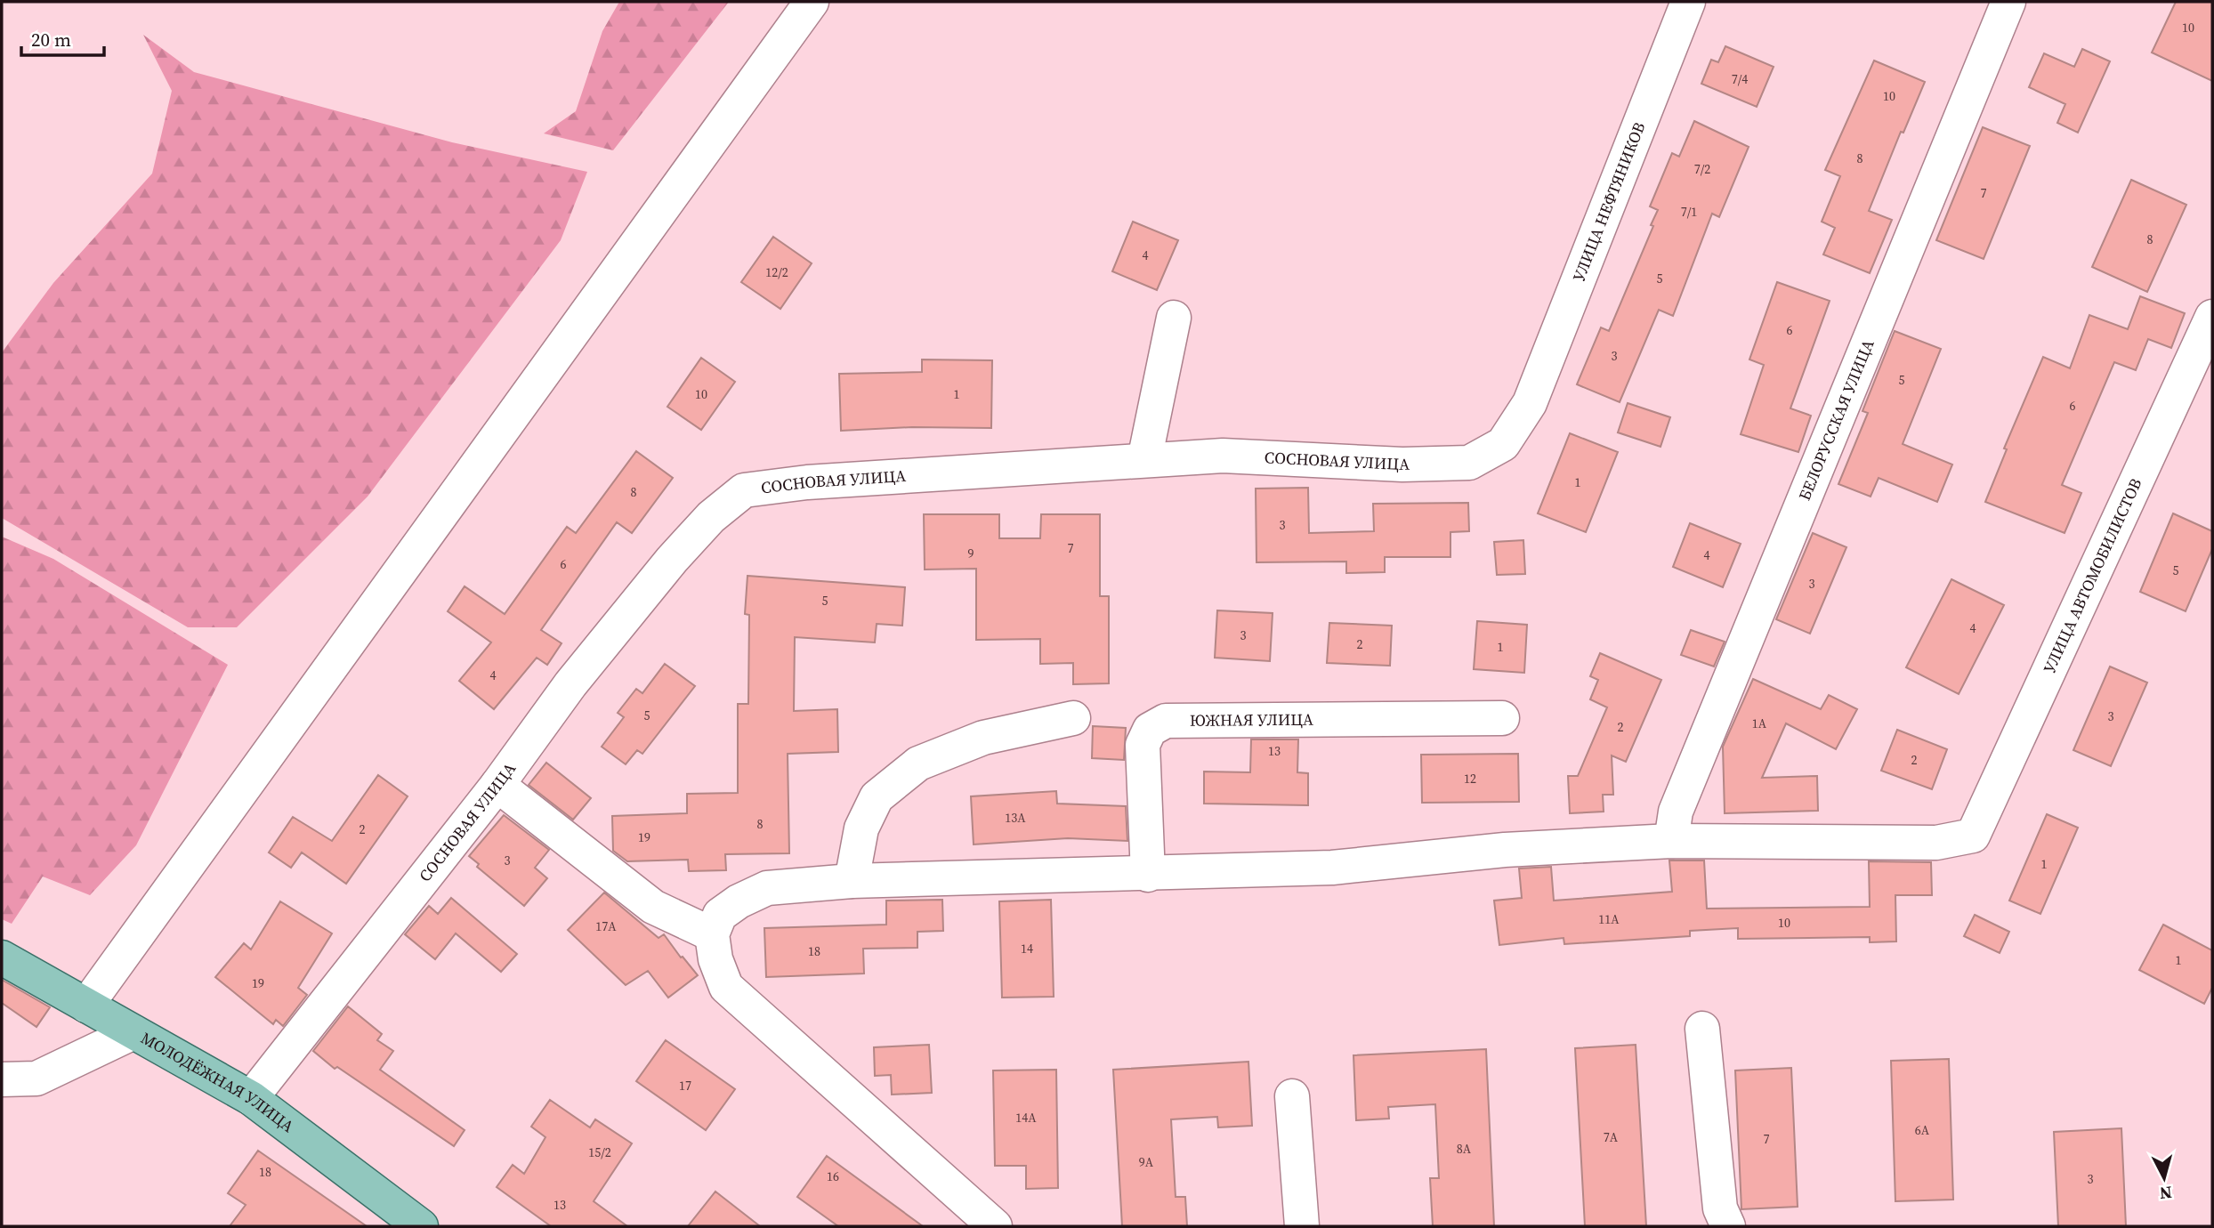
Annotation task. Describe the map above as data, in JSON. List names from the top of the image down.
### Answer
{
  "streets": {
    "main road": ["МОЛОДЁЖНАЯ УЛИЦА"],
    "street": [
      "УЛИЦА НЕФТЯНИКОВ",
      "БЕЛОРУССКАЯ УЛИЦА",
      "СОСНОВАЯ УЛИЦА",
      "УЛИЦА АВТОМОБИЛИСТОВ",
      "ЮЖНАЯ УЛИЦА"
    ]
  },
  "crossings": [
    ["УЛИЦА НЕФТЯНИКОВ", "СОСНОВАЯ УЛИЦА"],
    ["БЕЛОРУССКАЯ УЛИЦА", "УЛИЦА АВТОМОБИЛИСТОВ"],
    ["СОСНОВАЯ УЛИЦА", "МОЛОДЁЖНАЯ УЛИЦА"]
  ],
  "house_numbers": [
    "10",
    "7/4",
    "10",
    "8",
    "7/2",
    "7",
    "7/1",
    "8",
    "4",
    "12/2",
    "5",
    "6",
    "3",
    "5",
    "10",
    "1",
    "6",
    "1",
    "8",
    "3",
    "7",
    "9",
    "4",
    "6",
    "5",
    "3",
    "5",
    "4",
    "3",
    "2",
    "1",
    "4",
    "5",
    "3",
    "1А",
    "2",
    "13",
    "2",
    "12",
    "13А",
    "8",
    "2",
    "19",
    "3",
    "1",
    "11А",
    "10",
    "17А",
    "14",
    "18",
    "1",
    "19",
    "17",
    "14А",
    "6А",
    "7А",
    "7",
    "8А",
    "15/2",
    "9А",
    "18",
    "16",
    "3",
    "13"
  ],
  "scale_bar": "20 m",
  "north": "bottom"
}
